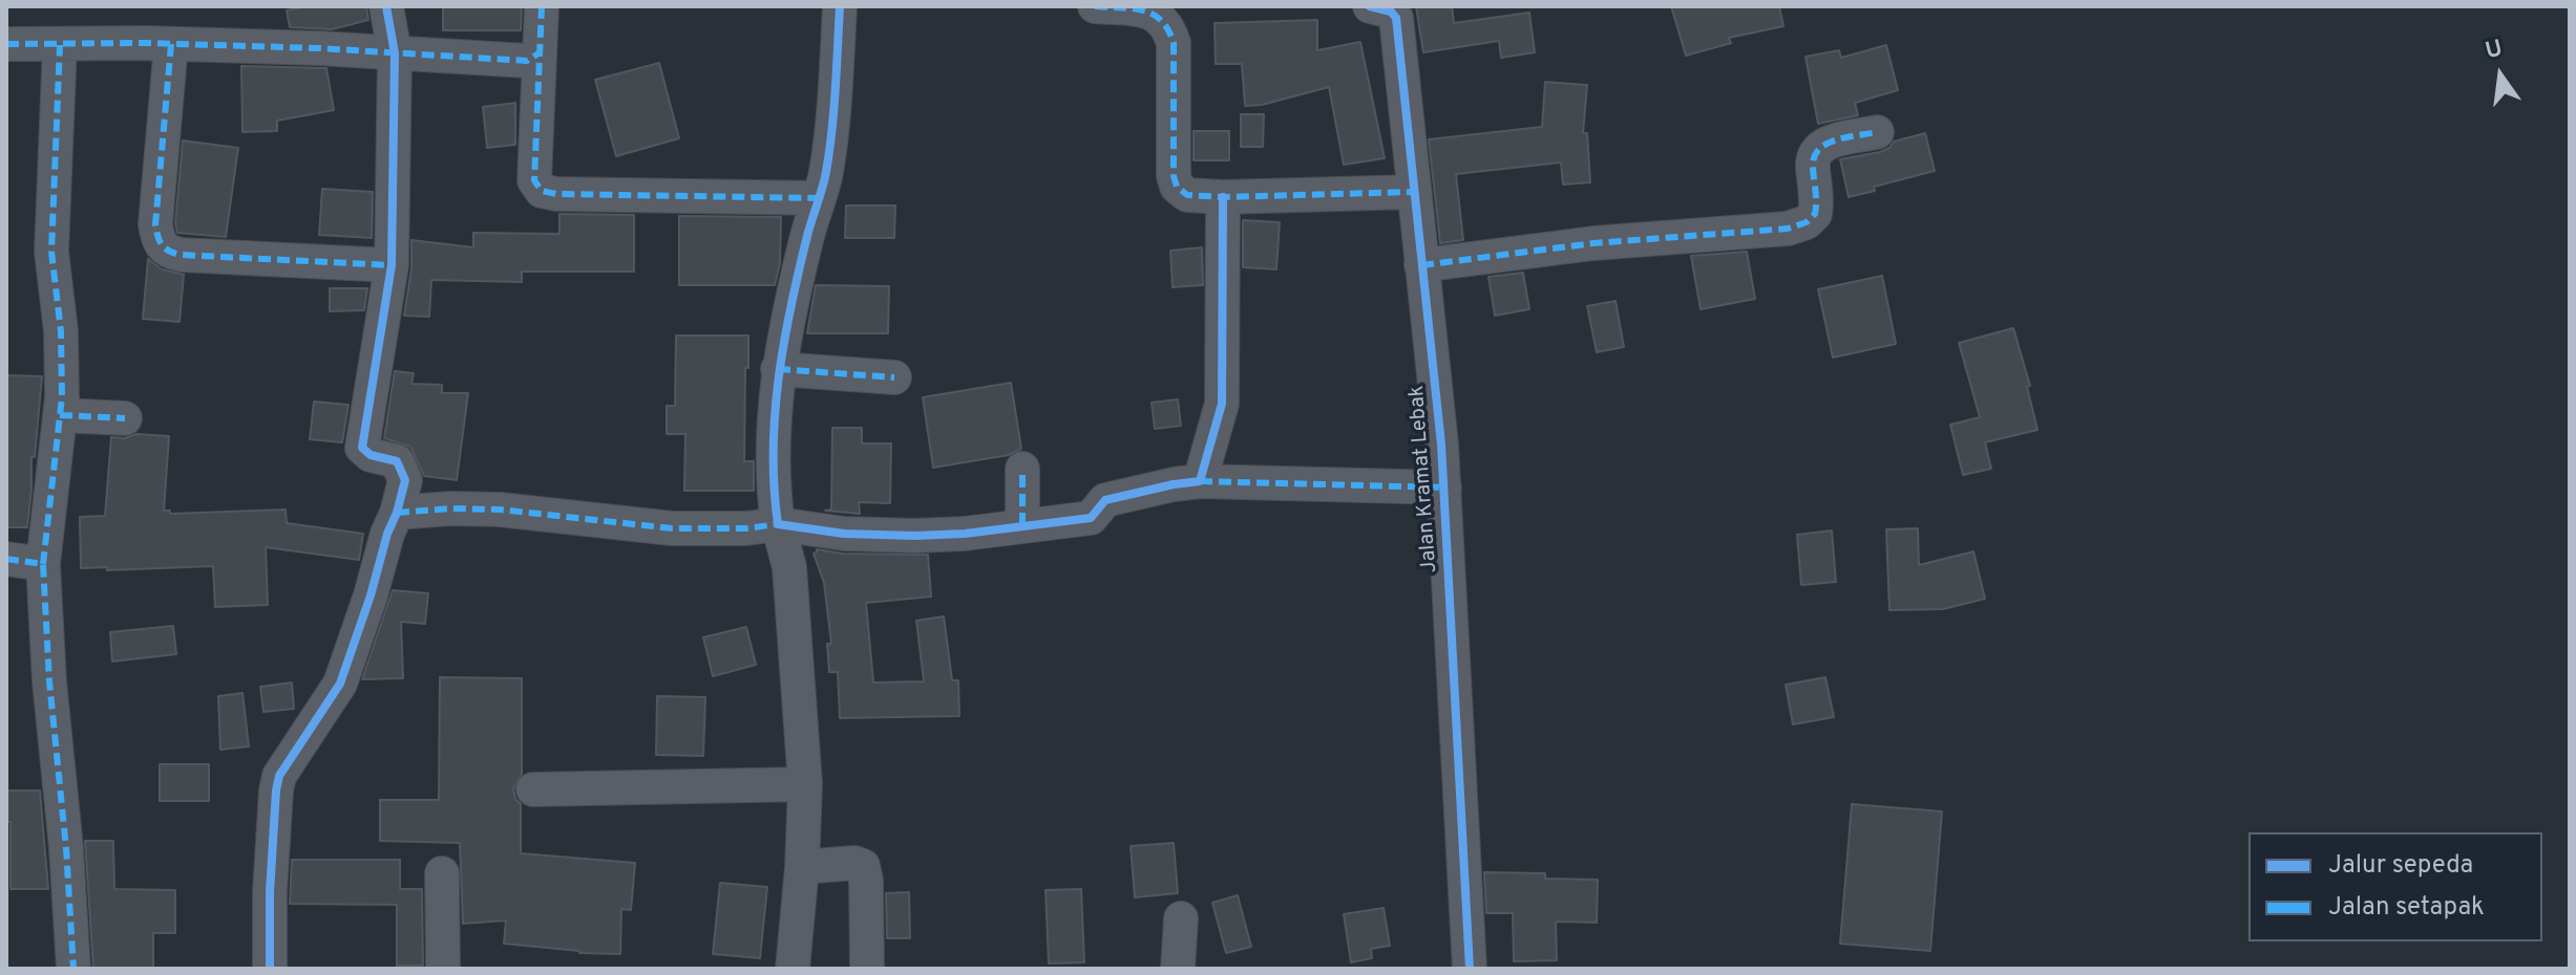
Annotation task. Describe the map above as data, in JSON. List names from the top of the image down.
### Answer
{
  "streets": {
    "street": ["Jalan Kramat Lebak"]
  },
  "legend": ["Jalur sepeda", "Jalan setapak"],
  "north": "top"
}
